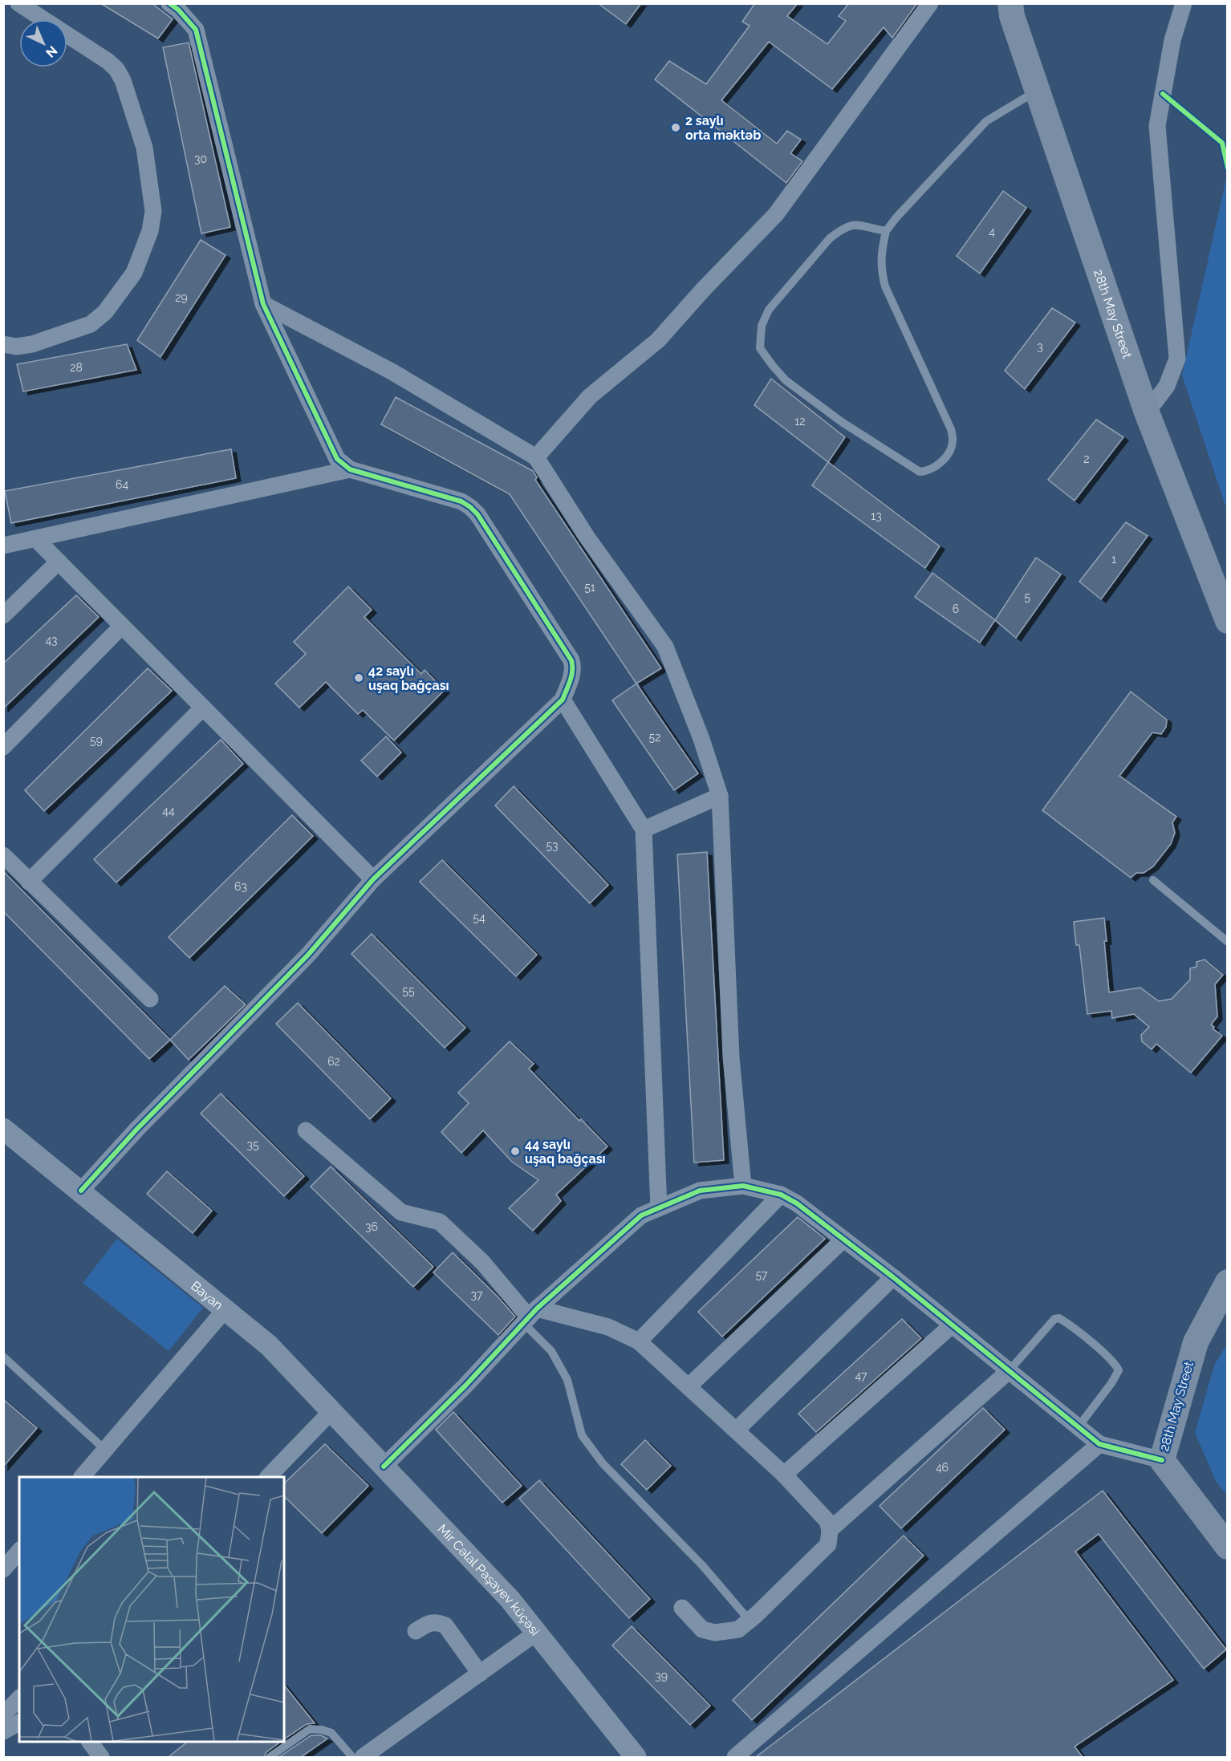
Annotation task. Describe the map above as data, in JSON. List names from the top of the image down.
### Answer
{
  "streets": {
    "main road": ["28th May Street"],
    "street": ["Bayan", "Mir Cəlal Paşayev küçəsi"]
  },
  "crossings": [
    ["Bayan", "Mir Cəlal Paşayev küçəsi"]
  ],
  "places": ["2 saylı orta məktəb", "42 saylı uşaq bağçası", "44 saylı uşaq bağçası"],
  "house_numbers": [
    "30",
    "4",
    "29",
    "3",
    "28",
    "12",
    "2",
    "64",
    "13",
    "1",
    "51",
    "5",
    "6",
    "43",
    "52",
    "59",
    "44",
    "53",
    "63",
    "54",
    "55",
    "62",
    "35",
    "36",
    "57",
    "37",
    "47",
    "46",
    "39"
  ],
  "north": "bottom right"
}
